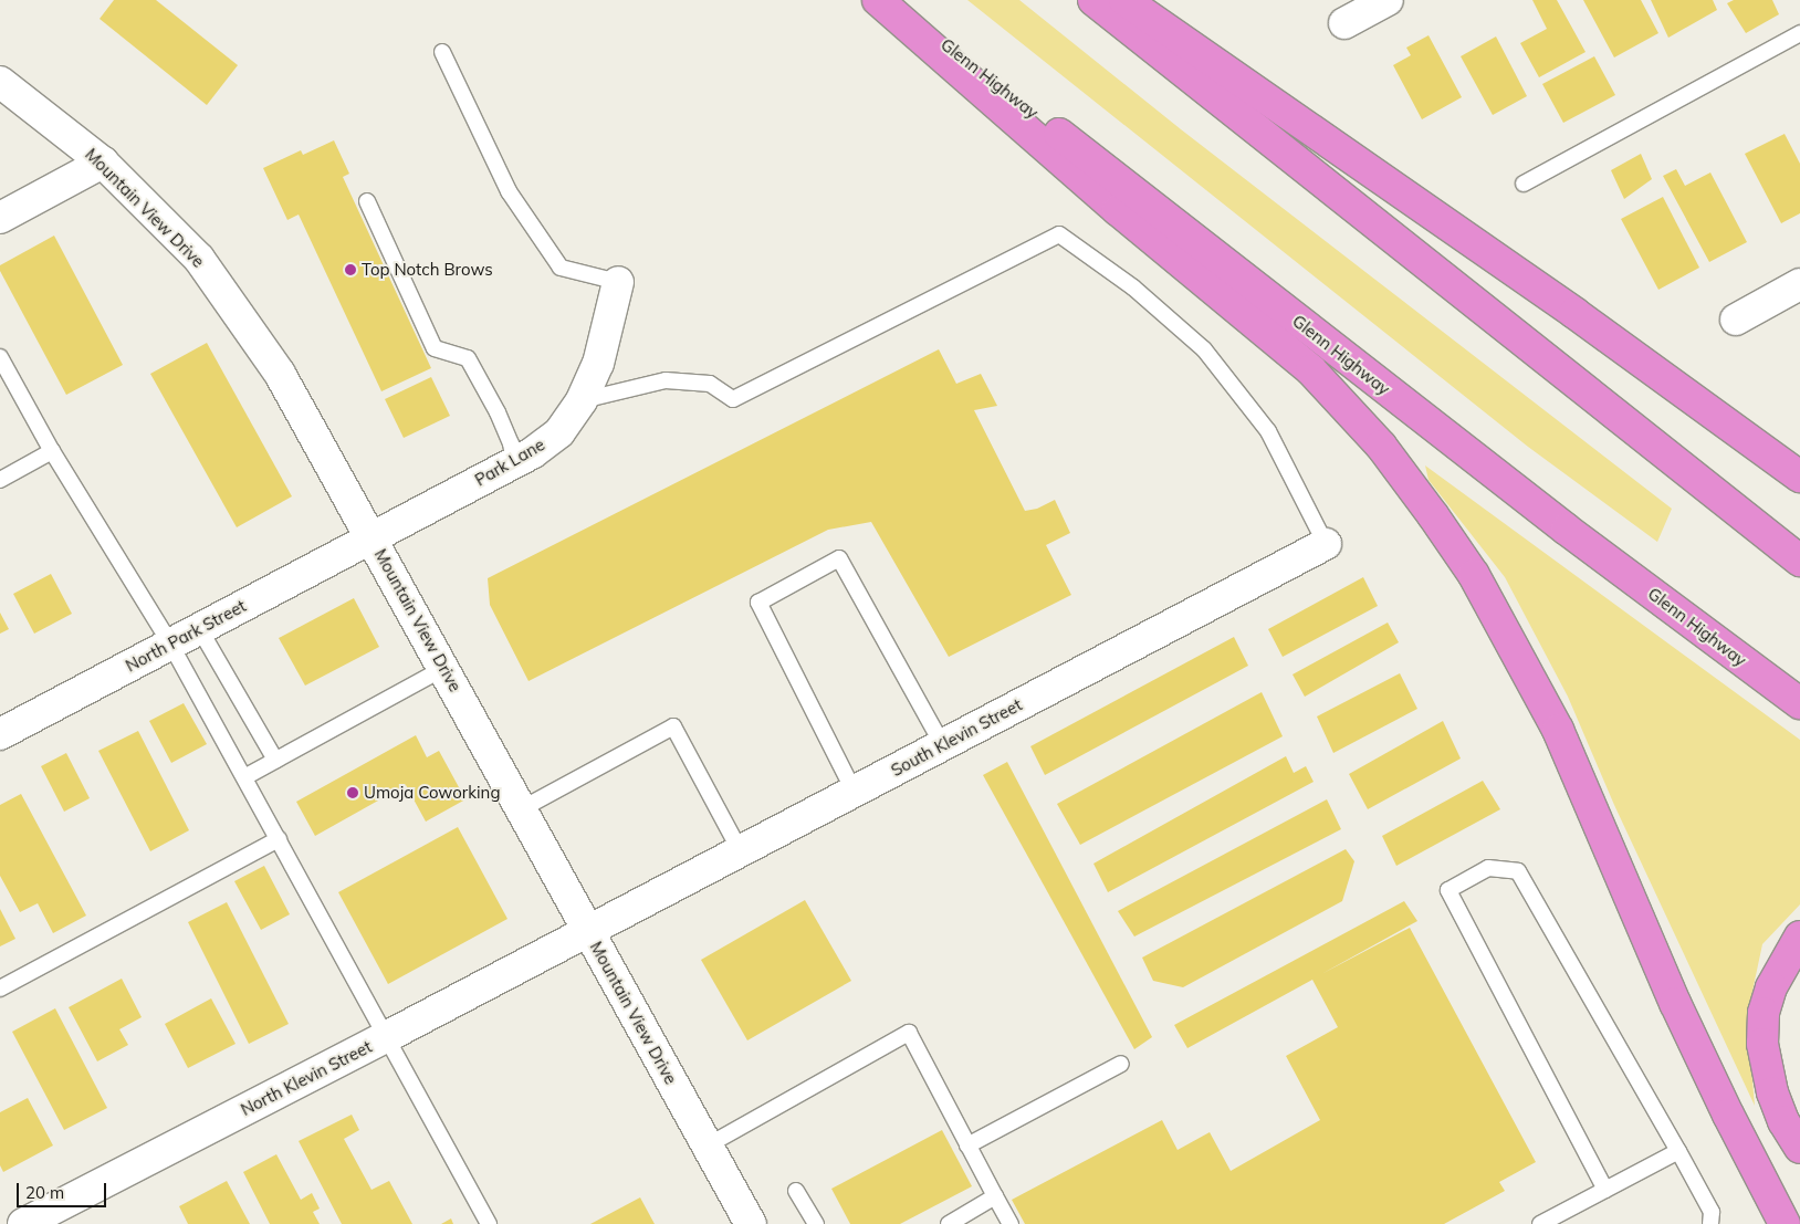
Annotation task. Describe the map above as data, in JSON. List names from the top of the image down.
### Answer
{
  "streets": {
    "highway": ["Glenn Highway"],
    "street": [
      "Mountain View Drive",
      "Park Lane",
      "North Park Street",
      "South Klevin Street",
      "North Klevin Street"
    ]
  },
  "crossings": [
    ["Mountain View Drive", "Park Lane"],
    ["Mountain View Drive", "North Park Street"],
    ["Mountain View Drive", "South Klevin Street"],
    ["Mountain View Drive", "North Klevin Street"],
    ["Park Lane", "North Park Street"],
    ["South Klevin Street", "North Klevin Street"]
  ],
  "places": ["Top Notch Brows", "Umoja Coworking"],
  "scale_bar": "20 m"
}
